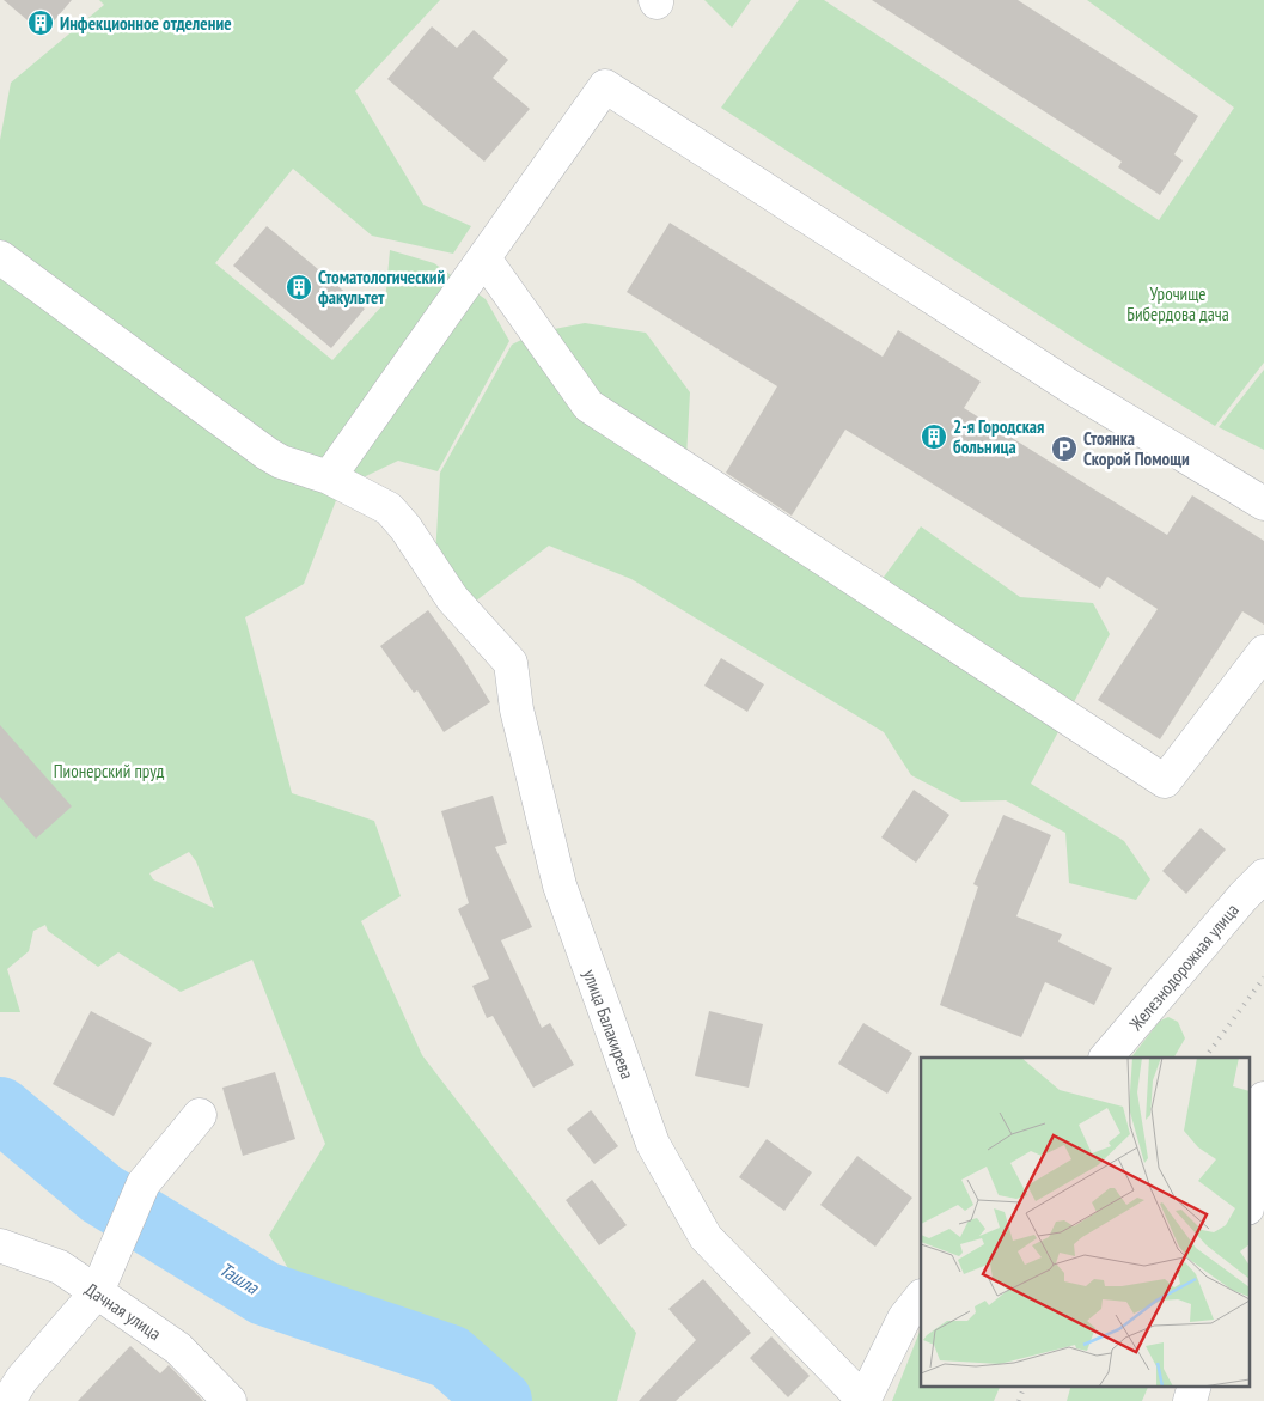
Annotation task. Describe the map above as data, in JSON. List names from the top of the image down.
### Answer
{
  "streets": {
    "street": ["Железнодорожная улица", "улица Балакирева", "Дачная улица"]
  },
  "water": ["Ташла"],
  "parks": ["Урочище Бибердова дача", "Пионерский пруд"],
  "places": {
    "building": ["Инфекционное отделение", "Стоматологический факультет", "2-я Городская больница"],
    "parking": ["Стоянка Скорой Помощи"]
  }
}
